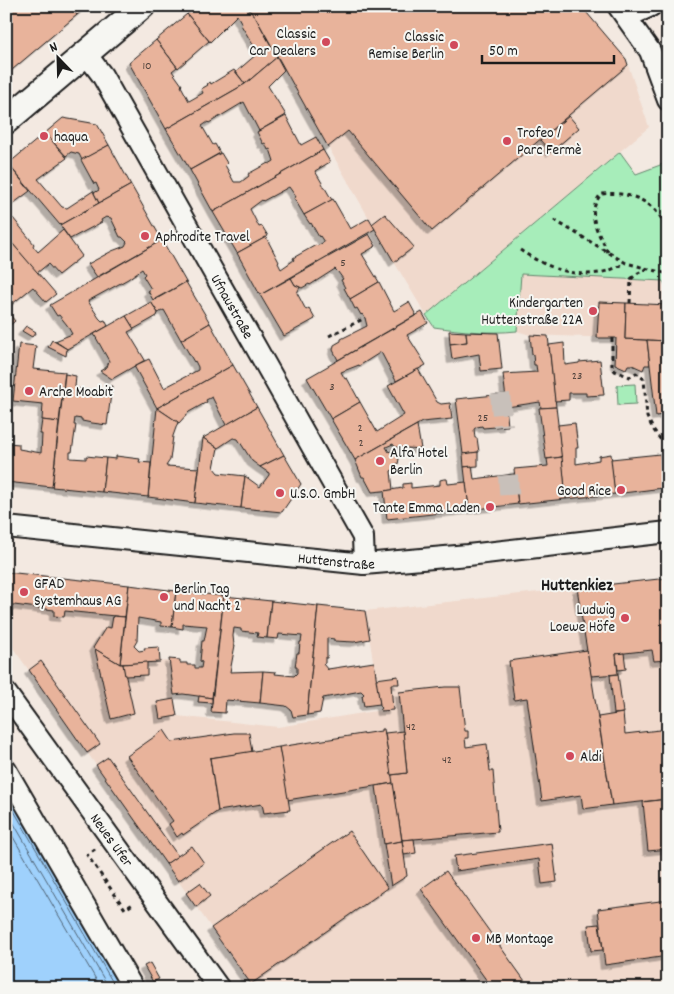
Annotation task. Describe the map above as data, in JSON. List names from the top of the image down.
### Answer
{
  "streets": {
    "street": ["Ufnaustraße", "Huttenstraße", "Neues Ufer"]
  },
  "crossings": [
    ["Ufnaustraße", "Huttenstraße"]
  ],
  "districts": ["Huttenkiez"],
  "places": [
    "Classic Car Dealers",
    "Classic Remise Berlin",
    "haqua",
    "Trofeo / Parc Fermè",
    "Aphrodite Travel",
    "Kindergarten Huttenstraße 22A",
    "Arche Moabit",
    "Alfa Hotel Berlin",
    "Good Rice",
    "U.S.O. GmbH",
    "Tante Emma Laden",
    "GFAD Systemhaus AG",
    "Berlin Tag und Nacht 2",
    "Ludwig Loewe Höfe",
    "Aldi",
    "MB Montage"
  ],
  "house_numbers": [
    "10",
    "5",
    "23",
    "3",
    "25",
    "2",
    "2",
    "42",
    "42"
  ],
  "scale_bar": "50 m",
  "north": "top left"
}
